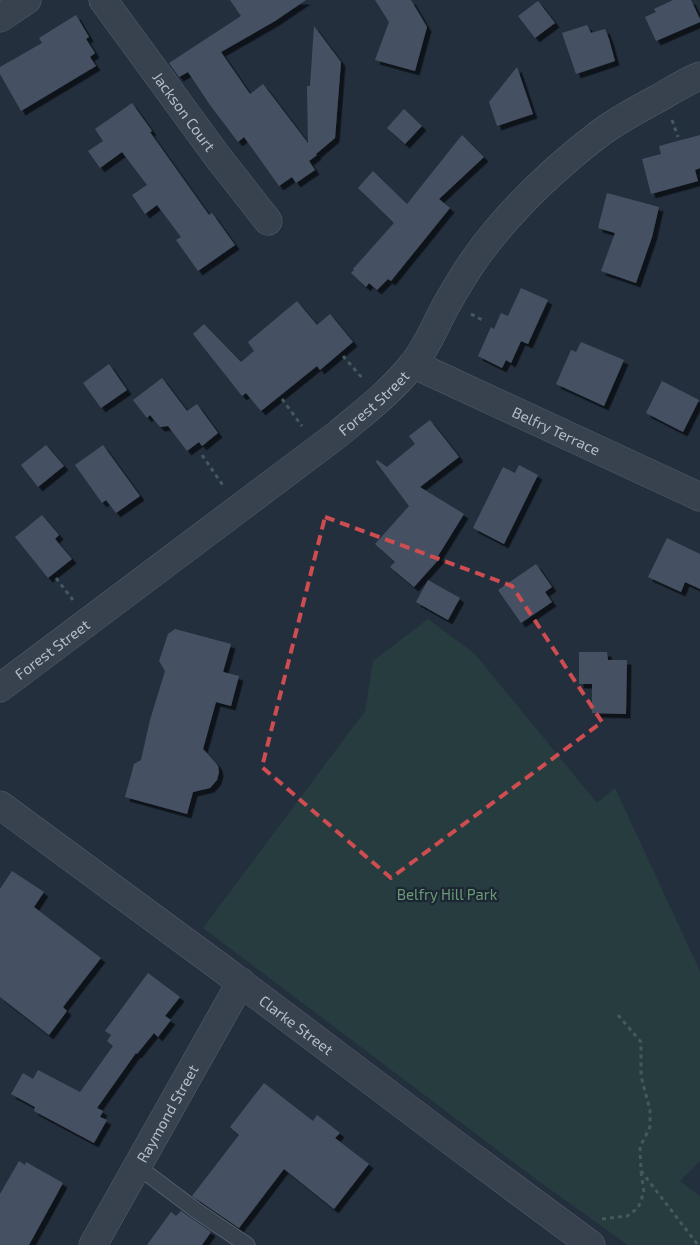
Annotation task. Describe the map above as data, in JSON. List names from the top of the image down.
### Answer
{
  "streets": {
    "street": [
      "Jackson Court",
      "Forest Street",
      "Belfry Terrace",
      "Clarke Street",
      "Raymond Street"
    ]
  },
  "crossings": [
    ["Forest Street", "Belfry Terrace"],
    ["Clarke Street", "Raymond Street"]
  ],
  "parks": ["Belfry Hill Park"]
}
